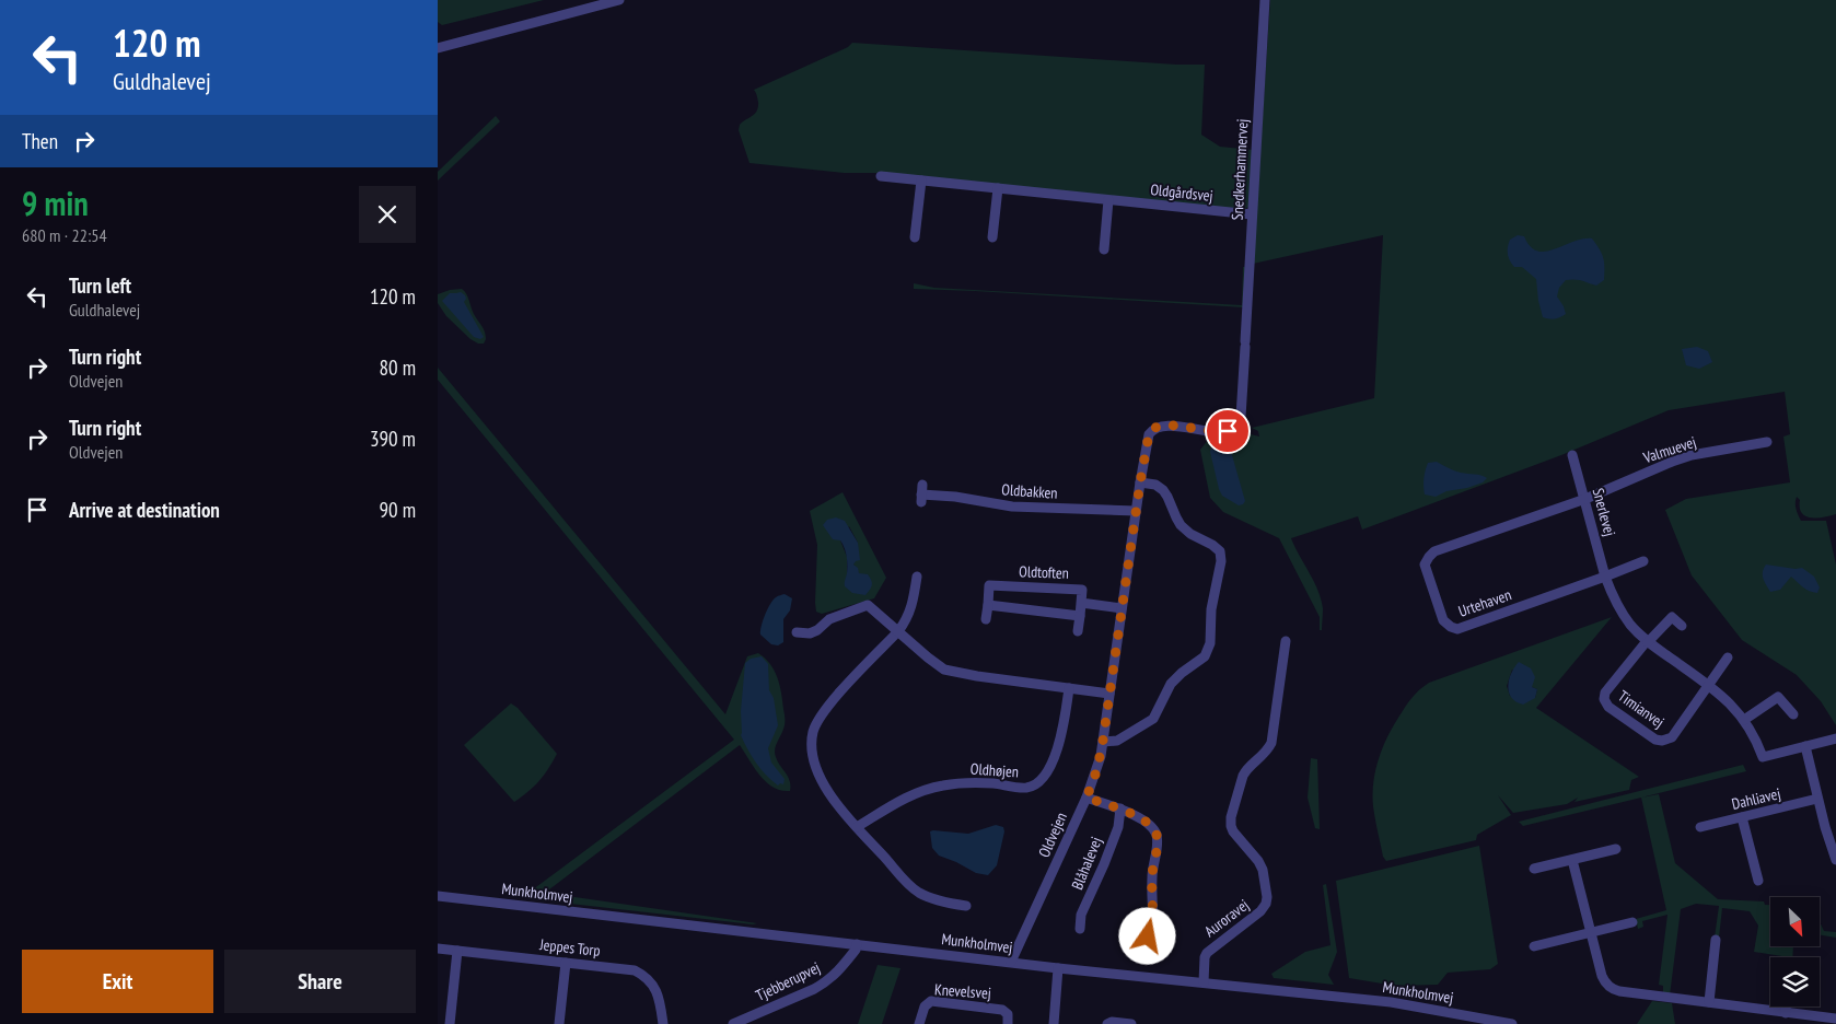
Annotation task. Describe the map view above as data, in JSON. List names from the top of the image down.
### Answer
{
  "streets": {
    "street": [
      "Snedkerhammervej",
      "Oldgårdsvej",
      "Valmuevej",
      "Oldbakken",
      "Snerlevej",
      "Oldtoften",
      "Urtehaven",
      "Timianvej",
      "Oldhøjen",
      "Dahliavej",
      "Oldvejen",
      "Blåhalevej",
      "Munkholmvej",
      "Auroravej",
      "Jeppes Torp",
      "Tjebberupvej",
      "Knevelsvej"
    ]
  },
  "crossings": [
    ["Snedkerhammervej", "Oldgårdsvej"],
    ["Snedkerhammervej", "Oldvejen"],
    ["Valmuevej", "Snerlevej"],
    ["Valmuevej", "Urtehaven"],
    ["Oldbakken", "Oldvejen"],
    ["Snerlevej", "Urtehaven"],
    ["Snerlevej", "Timianvej"],
    ["Oldvejen", "Munkholmvej"],
    ["Munkholmvej", "Auroravej"],
    ["Munkholmvej", "Tjebberupvej"]
  ],
  "north": "bottom right",
  "page": {
    "turn": ["120 m", "Guldhalevej"],
    "then": "Then",
    "heading": ["9 min", "680 m · 22:54"],
    "list": [
      {
        "name": "Turn left",
        "note": "Guldhalevej",
        "value": "120 m"
      },
      {
        "name": "Turn right",
        "note": "Oldvejen",
        "value": "80 m"
      },
      {
        "name": "Turn right",
        "note": "Oldvejen",
        "value": "390 m"
      },
      {
        "name": "Arrive at destination",
        "value": "90 m"
      }
    ],
    "buttons": ["Exit", "Share"]
  }
}
